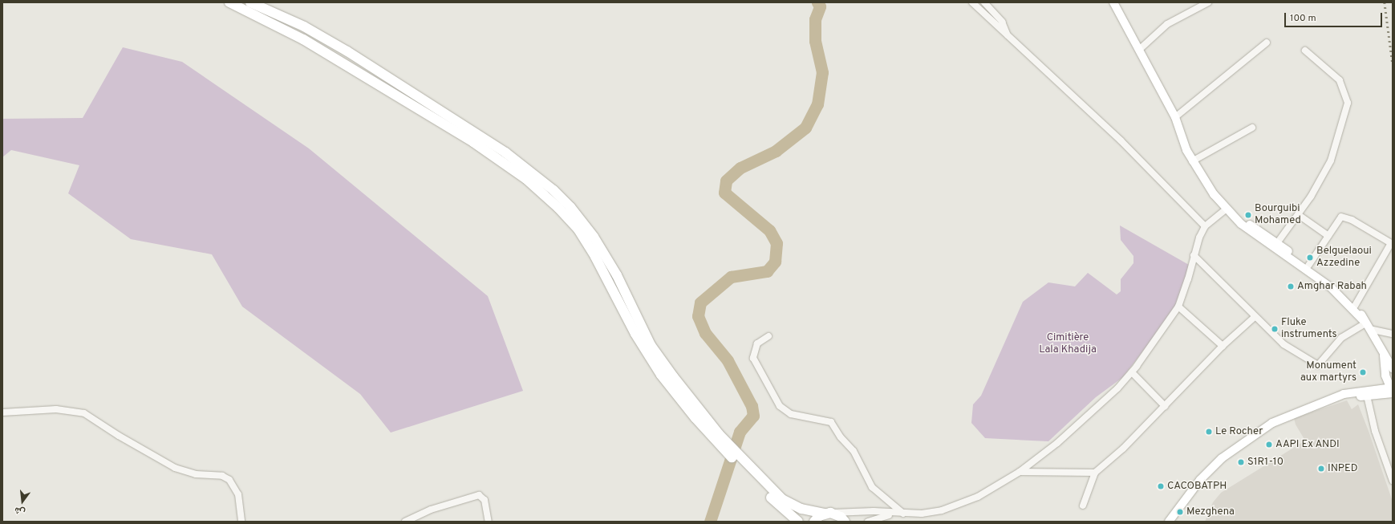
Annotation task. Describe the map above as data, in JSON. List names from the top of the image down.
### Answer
{
  "parks": ["Cimitière Lala Khadija"],
  "places": [
    "Bourguibi Mohamed",
    "Belguelaoui Azzedine",
    "Amghar Rabah",
    "Fluke instruments",
    "Monument aux martyrs",
    "Le Rocher",
    "AAPI Ex ANDI",
    "S1R1-10",
    "INPED",
    "CACOBATPH",
    "Mezghena"
  ],
  "scale_bar": "100 m",
  "north": "bottom"
}
